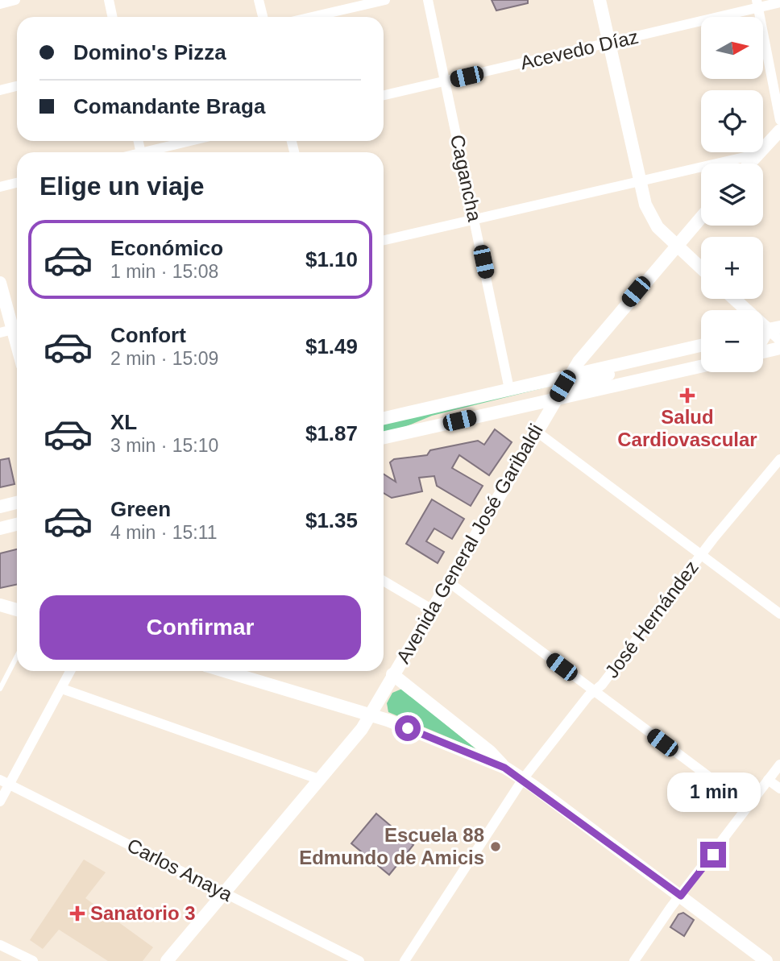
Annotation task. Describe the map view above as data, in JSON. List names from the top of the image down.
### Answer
{
  "streets": {
    "street": [
      "Acevedo Díaz",
      "Cagancha",
      "Avenida General José Garibaldi",
      "José Hernández",
      "Carlos Anaya"
    ]
  },
  "crossings": [
    ["Acevedo Díaz", "Cagancha"],
    ["Avenida General José Garibaldi", "Carlos Anaya"]
  ],
  "places": {
    "health": ["Salud Cardiovascular", "Sanatorio 3"],
    "other": ["Escuela 88 Edmundo de Amicis"]
  },
  "north": "right",
  "page": {
    "map_buttons": ["+", "−"],
    "banner": ["Domino's Pizza", "Comandante Braga"],
    "heading": "Elige un viaje",
    "list": [
      {
        "name": "Económico",
        "note": "1 min · 15:08",
        "value": "$1.10"
      },
      {
        "name": "Confort",
        "note": "2 min · 15:09",
        "value": "$1.49"
      },
      {
        "name": "XL",
        "note": "3 min · 15:10",
        "value": "$1.87"
      },
      {
        "name": "Green",
        "note": "4 min · 15:11",
        "value": "$1.35"
      }
    ],
    "buttons": "Confirmar",
    "bubble": "1 min"
  }
}
